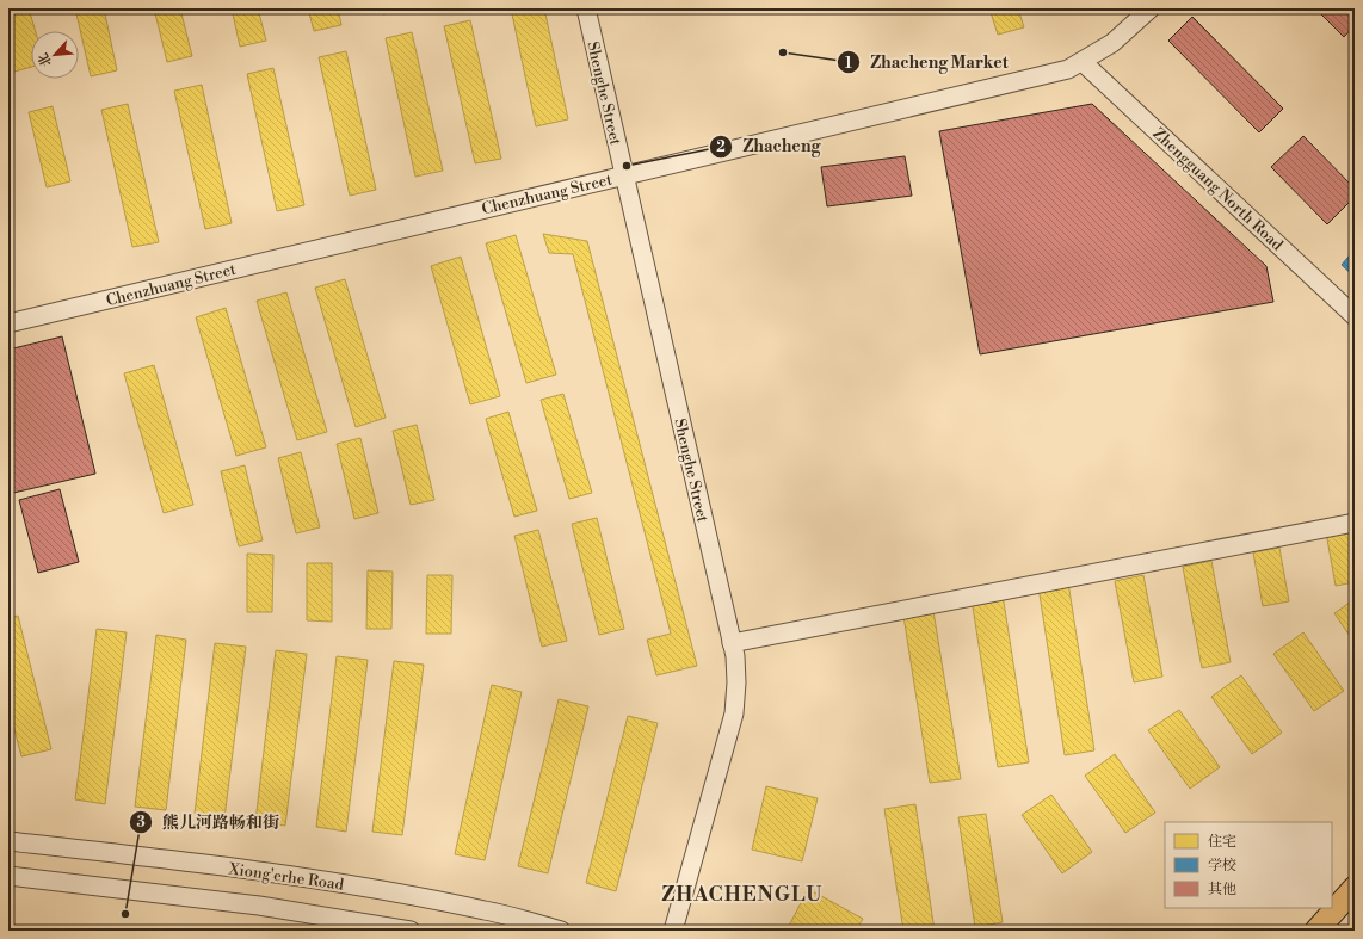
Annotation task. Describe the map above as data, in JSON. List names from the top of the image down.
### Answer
{
  "streets": {
    "street": [
      "Shenghe Street",
      "Zhengguang North Road",
      "Chenzhuang Street",
      "Xiong'erhe Road"
    ]
  },
  "crossings": [
    ["Shenghe Street", "Chenzhuang Street"],
    ["Zhengguang North Road", "Chenzhuang Street"]
  ],
  "districts": ["ZHACHENGLU"],
  "places": ["Zhacheng Market", "Zhacheng", "熊儿河路畅和街"],
  "legend": ["住宅", "学校", "其他"],
  "north": "bottom left"
}
